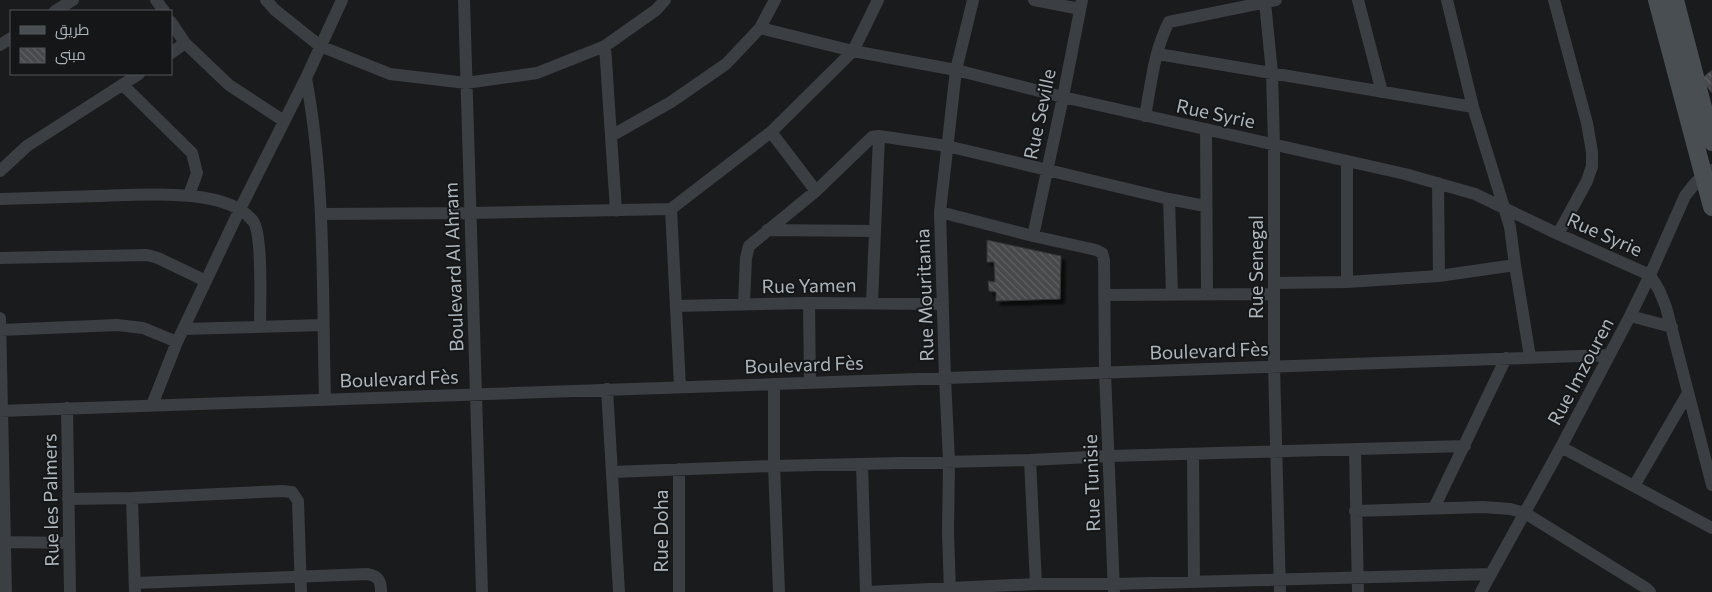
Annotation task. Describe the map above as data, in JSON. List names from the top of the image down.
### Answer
{
  "streets": {
    "street": [
      "Rue Syrie",
      "Rue Seville",
      "Boulevard Al Ahram",
      "Rue Senegal",
      "Rue Yamen",
      "Rue Mouritania",
      "Boulevard Fès",
      "Rue Imzouren",
      "Rue Tunisie",
      "Rue les Palmers",
      "Rue Doha"
    ]
  },
  "crossings": [
    ["Rue Syrie", "Rue Seville"],
    ["Rue Syrie", "Rue Senegal"],
    ["Rue Syrie", "Rue Mouritania"],
    ["Rue Syrie", "Rue Imzouren"],
    ["Rue Seville", "Rue Tunisie"],
    ["Boulevard Al Ahram", "Boulevard Fès"],
    ["Rue Senegal", "Boulevard Fès"],
    ["Rue Yamen", "Rue Mouritania"],
    ["Rue Mouritania", "Boulevard Fès"],
    ["Boulevard Fès", "Rue Imzouren"],
    ["Boulevard Fès", "Rue Tunisie"],
    ["Boulevard Fès", "Rue les Palmers"]
  ],
  "legend": ["طريق", "مبنى"]
}
